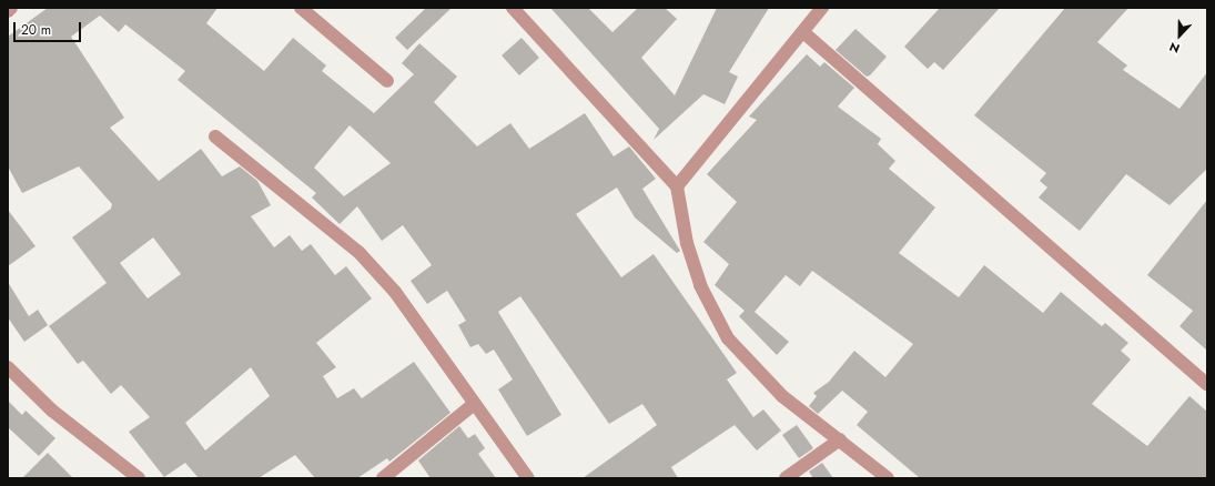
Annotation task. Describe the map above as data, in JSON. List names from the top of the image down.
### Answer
{
  "scale_bar": "20 m",
  "north": "bottom"
}
